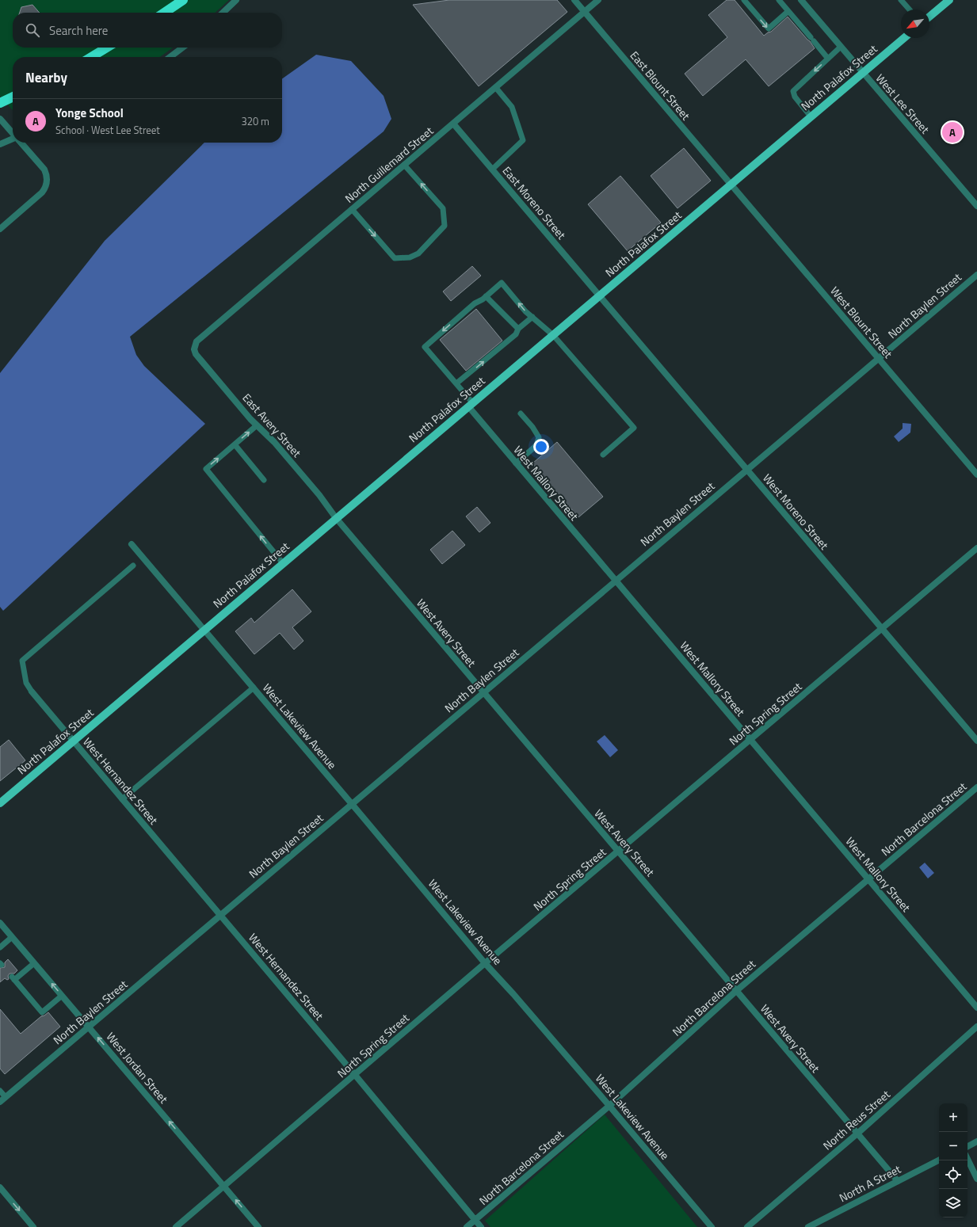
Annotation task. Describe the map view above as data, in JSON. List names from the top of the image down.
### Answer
{
  "streets": {
    "main road": ["North Palafox Street"],
    "street": [
      "East Blount Street",
      "West Lee Street",
      "North Guillemard Street",
      "East Moreno Street",
      "North Baylen Street",
      "West Blount Street",
      "East Avery Street",
      "West Mallory Street",
      "West Moreno Street",
      "West Avery Street",
      "North Spring Street",
      "West Lakeview Avenue",
      "West Hernandez Street",
      "North Barcelona Street",
      "West Jordan Street",
      "North Reus Street",
      "North A Street"
    ]
  },
  "crossings": [
    ["North Palafox Street", "East Blount Street"],
    ["North Palafox Street", "West Lee Street"],
    ["North Palafox Street", "East Moreno Street"],
    ["North Palafox Street", "West Blount Street"],
    ["North Palafox Street", "East Avery Street"],
    ["North Palafox Street", "West Mallory Street"],
    ["North Palafox Street", "West Moreno Street"],
    ["North Palafox Street", "West Avery Street"],
    ["North Palafox Street", "West Lakeview Avenue"],
    ["North Palafox Street", "West Hernandez Street"],
    ["East Blount Street", "North Guillemard Street"],
    ["East Blount Street", "West Blount Street"],
    ["North Guillemard Street", "East Moreno Street"],
    ["North Guillemard Street", "East Avery Street"],
    ["East Moreno Street", "West Moreno Street"],
    ["North Baylen Street", "West Blount Street"],
    ["North Baylen Street", "West Mallory Street"],
    ["North Baylen Street", "West Moreno Street"],
    ["North Baylen Street", "West Avery Street"],
    ["North Baylen Street", "West Lakeview Avenue"],
    ["North Baylen Street", "West Hernandez Street"],
    ["North Baylen Street", "West Jordan Street"],
    ["East Avery Street", "West Avery Street"],
    ["West Mallory Street", "North Spring Street"],
    ["West Mallory Street", "North Barcelona Street"],
    ["West Moreno Street", "North Spring Street"],
    ["West Avery Street", "North Spring Street"],
    ["West Avery Street", "North Barcelona Street"],
    ["West Avery Street", "North Reus Street"],
    ["West Avery Street", "North A Street"],
    ["North Spring Street", "West Lakeview Avenue"],
    ["North Spring Street", "West Hernandez Street"],
    ["North Spring Street", "West Jordan Street"],
    ["West Lakeview Avenue", "North Barcelona Street"],
    ["West Hernandez Street", "North Barcelona Street"]
  ],
  "one_way": ["West Jordan Street"],
  "north": "bottom left",
  "page": {
    "search": "Search here",
    "heading": "Nearby",
    "list": [
      {
        "mark": "A",
        "name": "Yonge School",
        "note": "School · West Lee Street",
        "value": "320 m"
      }
    ],
    "pins": "A",
    "map_buttons": ["+", "−"]
  }
}
